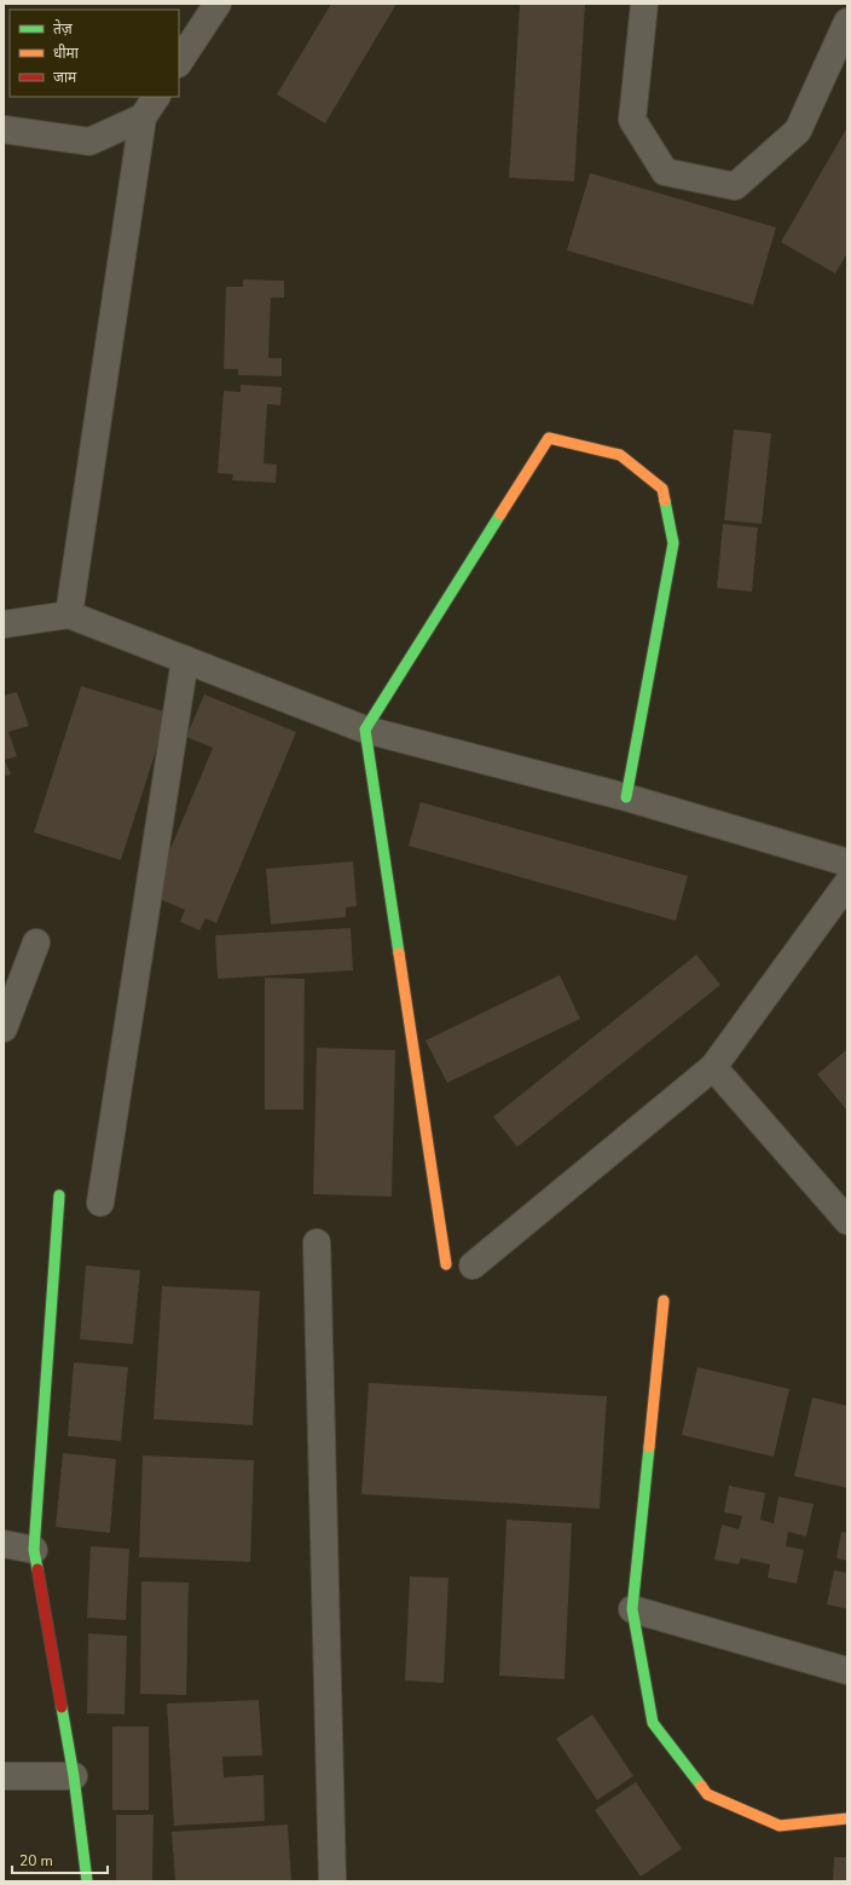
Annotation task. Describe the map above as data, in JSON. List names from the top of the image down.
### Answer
{
  "legend": ["तेज़", "धीमा", "जाम"],
  "scale_bar": "20 m"
}
